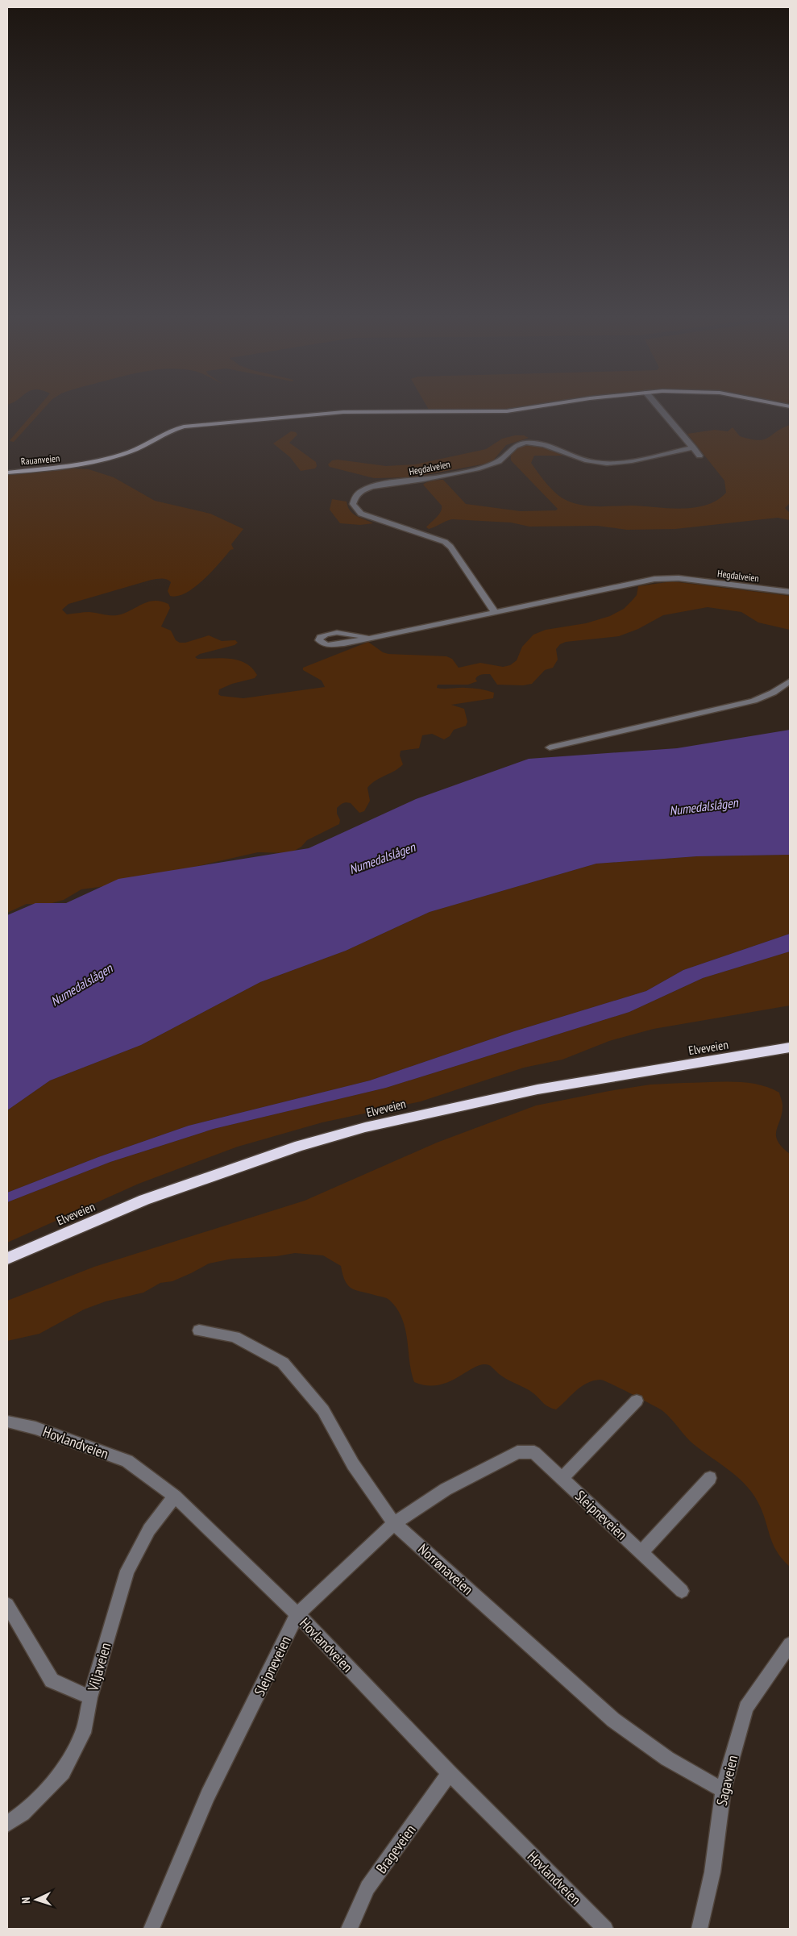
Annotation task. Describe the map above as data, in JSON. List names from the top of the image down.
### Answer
{
  "streets": {
    "highway": ["Elveveien"],
    "main road": ["Rauanveien"],
    "street": [
      "Hegdalveien",
      "Hovlandveien",
      "Sleipneveien",
      "Norrønaveien",
      "Viljaveien",
      "Sagaveien",
      "Brageveien"
    ]
  },
  "crossings": [
    ["Hovlandveien", "Sleipneveien"],
    ["Hovlandveien", "Viljaveien"],
    ["Hovlandveien", "Brageveien"],
    ["Sleipneveien", "Norrønaveien"],
    ["Norrønaveien", "Sagaveien"]
  ],
  "water": ["Numedalslågen"],
  "north": "left"
}
